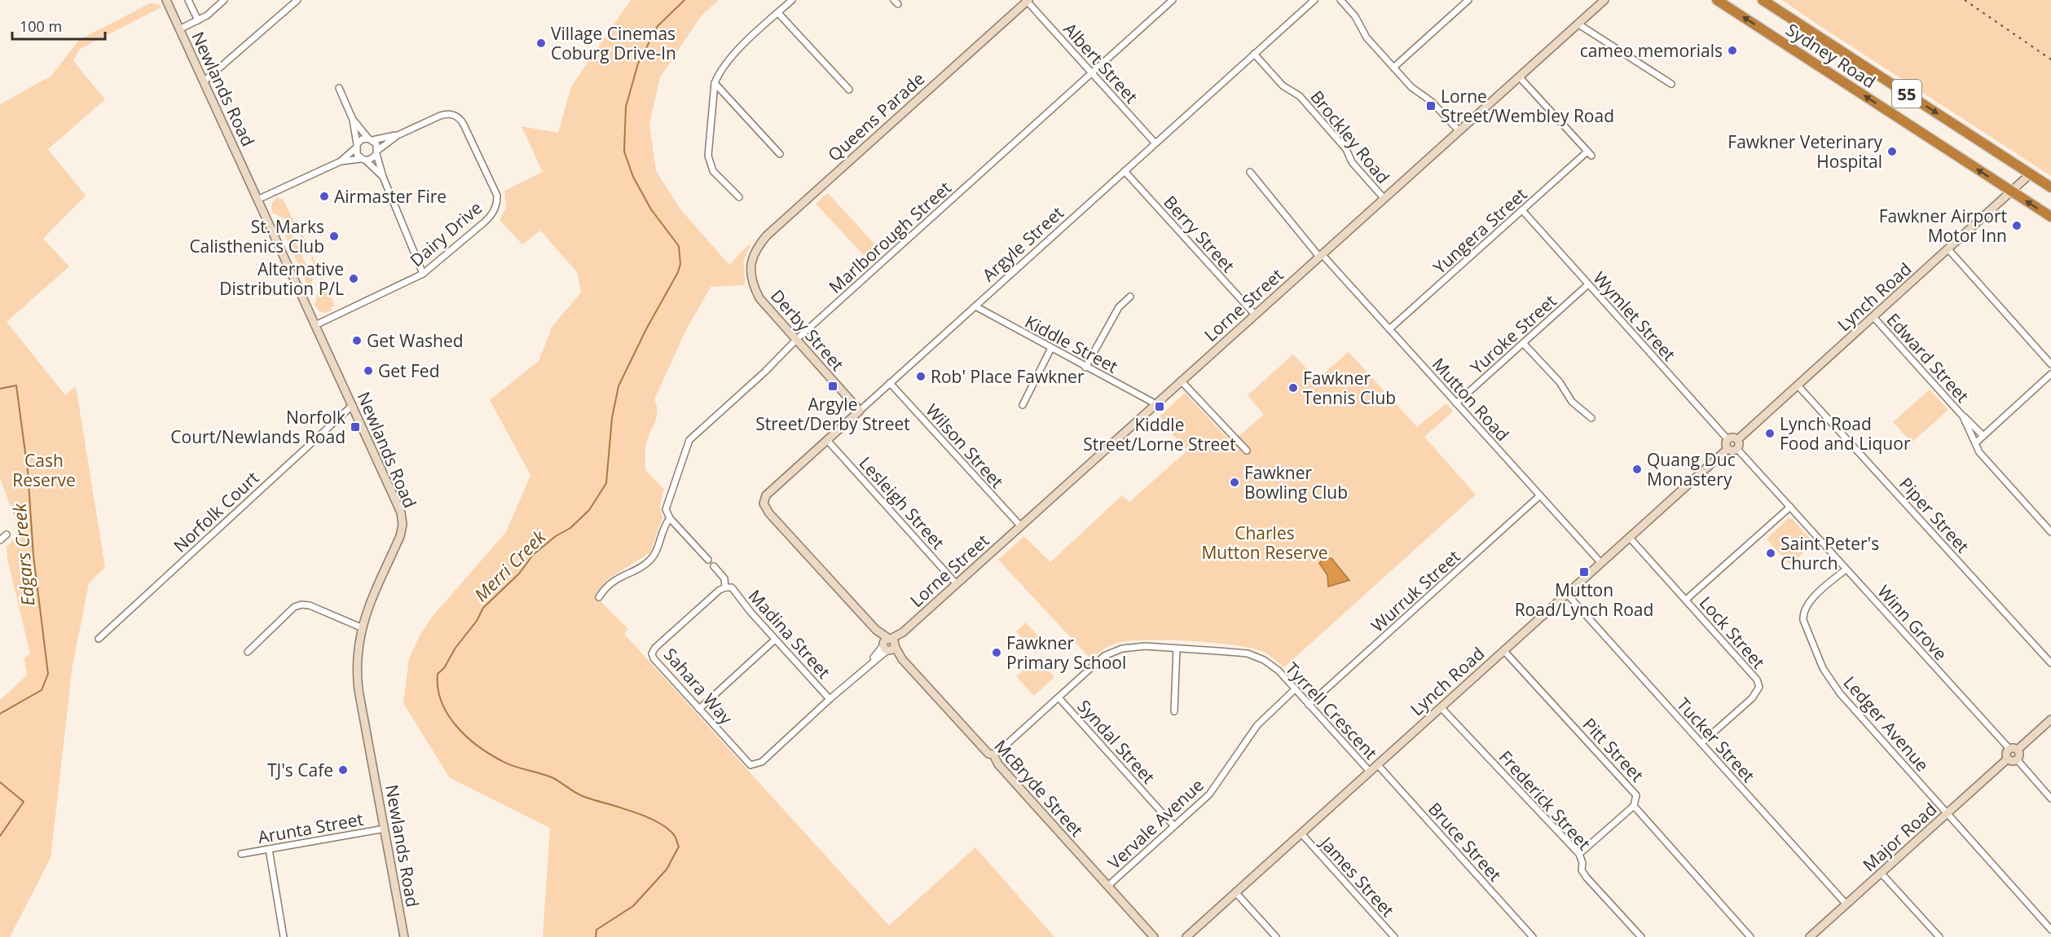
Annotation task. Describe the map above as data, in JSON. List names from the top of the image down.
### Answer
{
  "streets": {
    "highway": ["Sydney Road", "55"],
    "street": [
      "Albert Street",
      "Newlands Road",
      "Queens Parade",
      "Brockley Road",
      "Yungera Street",
      "Dairy Drive",
      "Berry Street",
      "Marlborough Street",
      "Argyle Street",
      "Lynch Road",
      "Lorne Street",
      "Wymlet Street",
      "Derby Street",
      "Yuroke Street",
      "Kiddle Street",
      "Edward Street",
      "Mutton Road",
      "Wilson Street",
      "Lesleigh Street",
      "Norfolk Court",
      "Piper Street",
      "Wurruk Street",
      "Winn Grove",
      "Lock Street",
      "Madina Street",
      "Sahara Way",
      "Tyrrell Crescent",
      "Ledger Avenue",
      "Tucker Street",
      "Syndal Street",
      "Pitt Street",
      "McBryde Street",
      "Frederick Street",
      "Vervale Avenue",
      "Arunta Street",
      "Major Road",
      "Bruce Street",
      "James Street"
    ]
  },
  "crossings": [
    ["Sydney Road", "Lynch Road"],
    ["Albert Street", "Queens Parade"],
    ["Albert Street", "Marlborough Street"],
    ["Albert Street", "Argyle Street"],
    ["Newlands Road", "Dairy Drive"],
    ["Newlands Road", "Norfolk Court"],
    ["Newlands Road", "Arunta Street"],
    ["Queens Parade", "Derby Street"],
    ["Brockley Road", "Argyle Street"],
    ["Brockley Road", "Lorne Street"],
    ["Yungera Street", "Lorne Street"],
    ["Yungera Street", "Wymlet Street"],
    ["Yungera Street", "Mutton Road"],
    ["Berry Street", "Argyle Street"],
    ["Berry Street", "Lorne Street"],
    ["Marlborough Street", "Derby Street"],
    ["Argyle Street", "Derby Street"],
    ["Argyle Street", "Kiddle Street"],
    ["Argyle Street", "Wilson Street"],
    ["Argyle Street", "Lesleigh Street"],
    ["Argyle Street", "McBryde Street"],
    ["Lynch Road", "Wymlet Street"],
    ["Lynch Road", "Edward Street"],
    ["Lynch Road", "Mutton Road"],
    ["Lynch Road", "Piper Street"],
    ["Lynch Road", "Winn Grove"],
    ["Lynch Road", "Lock Street"],
    ["Lynch Road", "Tyrrell Crescent"],
    ["Lynch Road", "Tucker Street"],
    ["Lynch Road", "Pitt Street"],
    ["Lynch Road", "Frederick Street"],
    ["Lynch Road", "Bruce Street"],
    ["Lynch Road", "James Street"],
    ["Lorne Street", "Kiddle Street"],
    ["Lorne Street", "Mutton Road"],
    ["Lorne Street", "Wilson Street"],
    ["Lorne Street", "Lesleigh Street"],
    ["Lorne Street", "Madina Street"],
    ["Lorne Street", "Sahara Way"],
    ["Lorne Street", "McBryde Street"],
    ["Wymlet Street", "Yuroke Street"],
    ["Wymlet Street", "Winn Grove"],
    ["Yuroke Street", "Mutton Road"],
    ["Mutton Road", "Wurruk Street"],
    ["Wurruk Street", "Tyrrell Crescent"],
    ["Winn Grove", "Ledger Avenue"],
    ["Winn Grove", "Major Road"],
    ["Lock Street", "Tucker Street"],
    ["Madina Street", "Sahara Way"],
    ["Tyrrell Crescent", "Syndal Street"],
    ["Tyrrell Crescent", "McBryde Street"],
    ["Tyrrell Crescent", "Vervale Avenue"],
    ["Ledger Avenue", "Major Road"],
    ["Tucker Street", "Major Road"],
    ["Syndal Street", "Vervale Avenue"],
    ["McBryde Street", "Vervale Avenue"]
  ],
  "water": ["Edgars Creek", "Merri Creek"],
  "parks": ["Cash Reserve", "Charles Mutton Reserve"],
  "places": {
    "other": [
      "Village Cinemas Coburg Drive-In",
      "cameo memorials",
      "Fawkner Veterinary Hospital",
      "Airmaster Fire",
      "Fawkner Airport Motor Inn",
      "St. Marks Calisthenics Club",
      "Alternative Distribution P/L",
      "Get Washed",
      "Get Fed",
      "Rob' Place Fawkner",
      "Fawkner Tennis Club",
      "Lynch Road Food and Liquor",
      "Quang Duc Monastery",
      "Fawkner Bowling Club",
      "Saint Peter's Church",
      "Fawkner Primary School",
      "TJ's Cafe"
    ],
    "transit": [
      "Lorne Street/Wembley Road",
      "Argyle Street/Derby Street",
      "Kiddle Street/Lorne Street",
      "Norfolk Court/Newlands Road",
      "Mutton Road/Lynch Road"
    ]
  },
  "scale_bar": "100 m"
}
